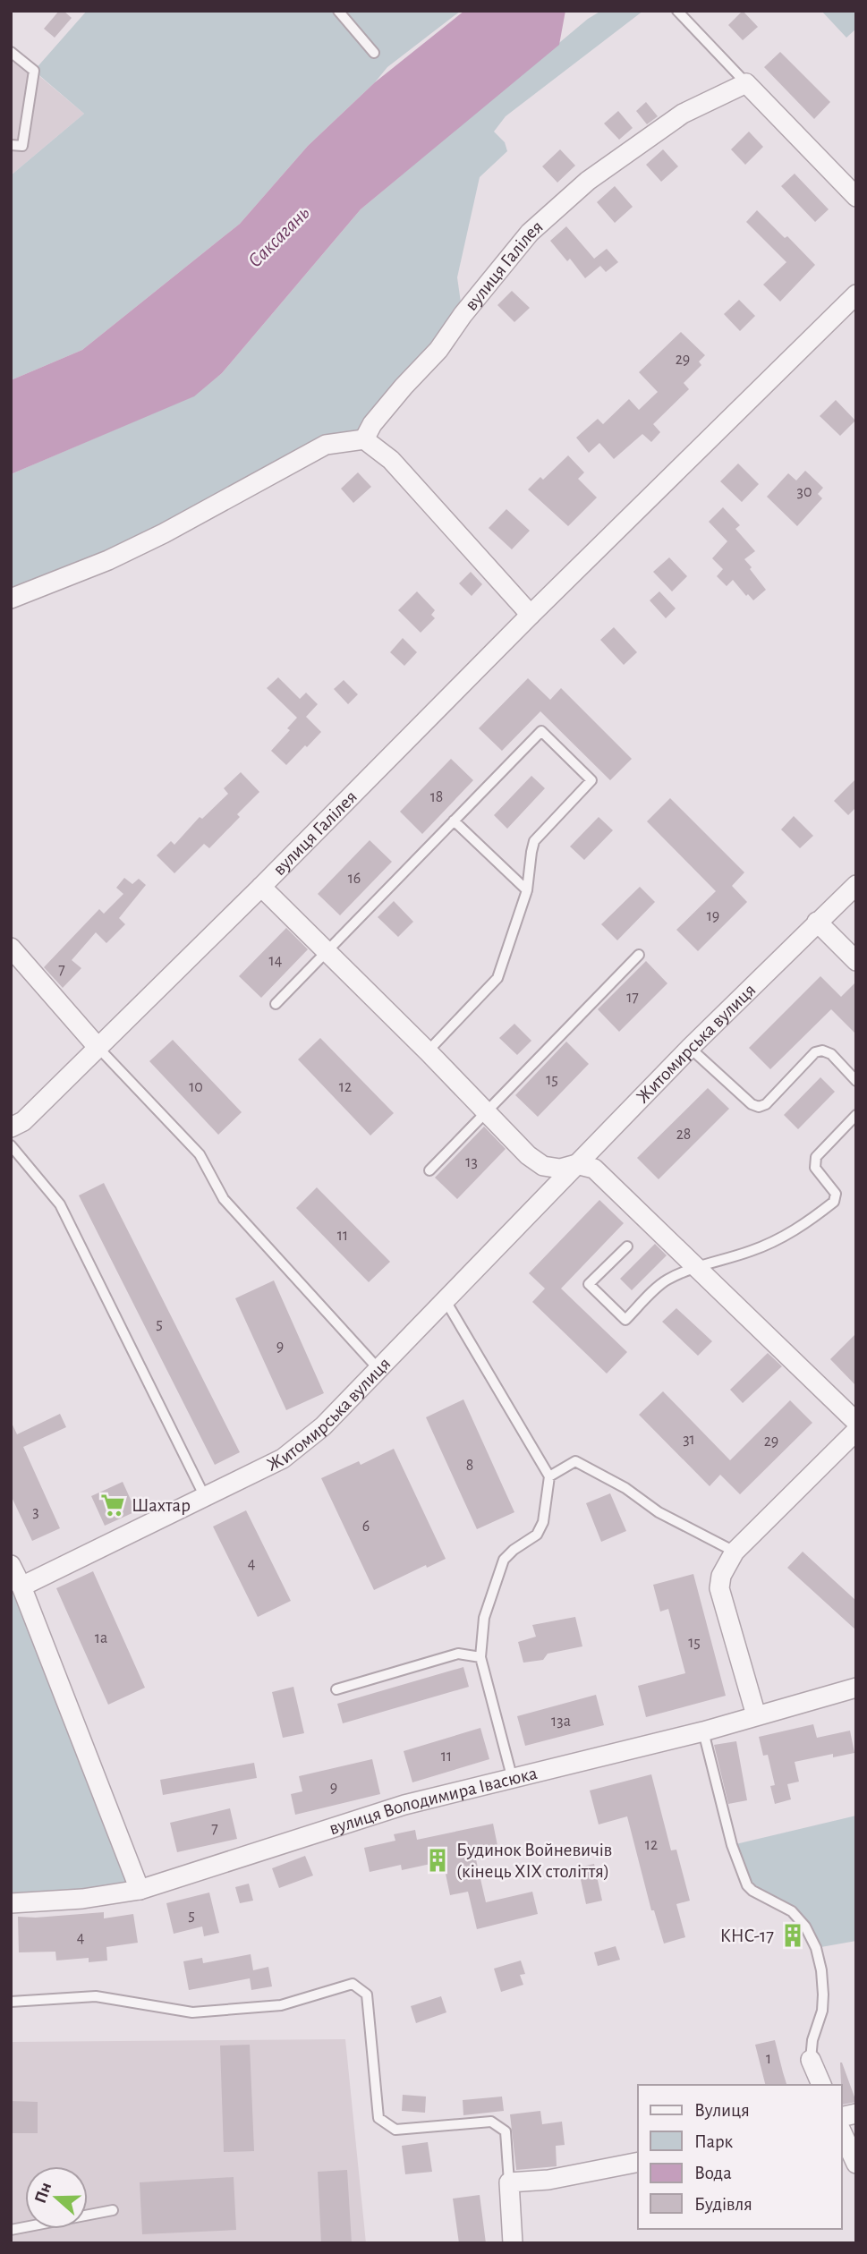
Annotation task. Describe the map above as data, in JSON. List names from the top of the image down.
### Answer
{
  "streets": {
    "street": ["вулиця Галілея", "Житомирська вулиця", "вулиця Володимира Івасюка"]
  },
  "water": ["Саксагань"],
  "places": {
    "supermarket": ["Шахтар"],
    "building": ["Будинок Войневичів (кінець ХІХ століття)", "КНС-17"]
  },
  "house_numbers": [
    "29",
    "30",
    "18",
    "16",
    "19",
    "14",
    "7",
    "17",
    "15",
    "10",
    "12",
    "28",
    "13",
    "11",
    "5",
    "9",
    "31",
    "29",
    "8",
    "3",
    "6",
    "4",
    "1а",
    "15",
    "13а",
    "11",
    "9",
    "7",
    "12",
    "5",
    "4",
    "1"
  ],
  "legend": [
    "Вулиця",
    "Парк",
    "Вода",
    "Будівля"
  ],
  "north": "left"
}
